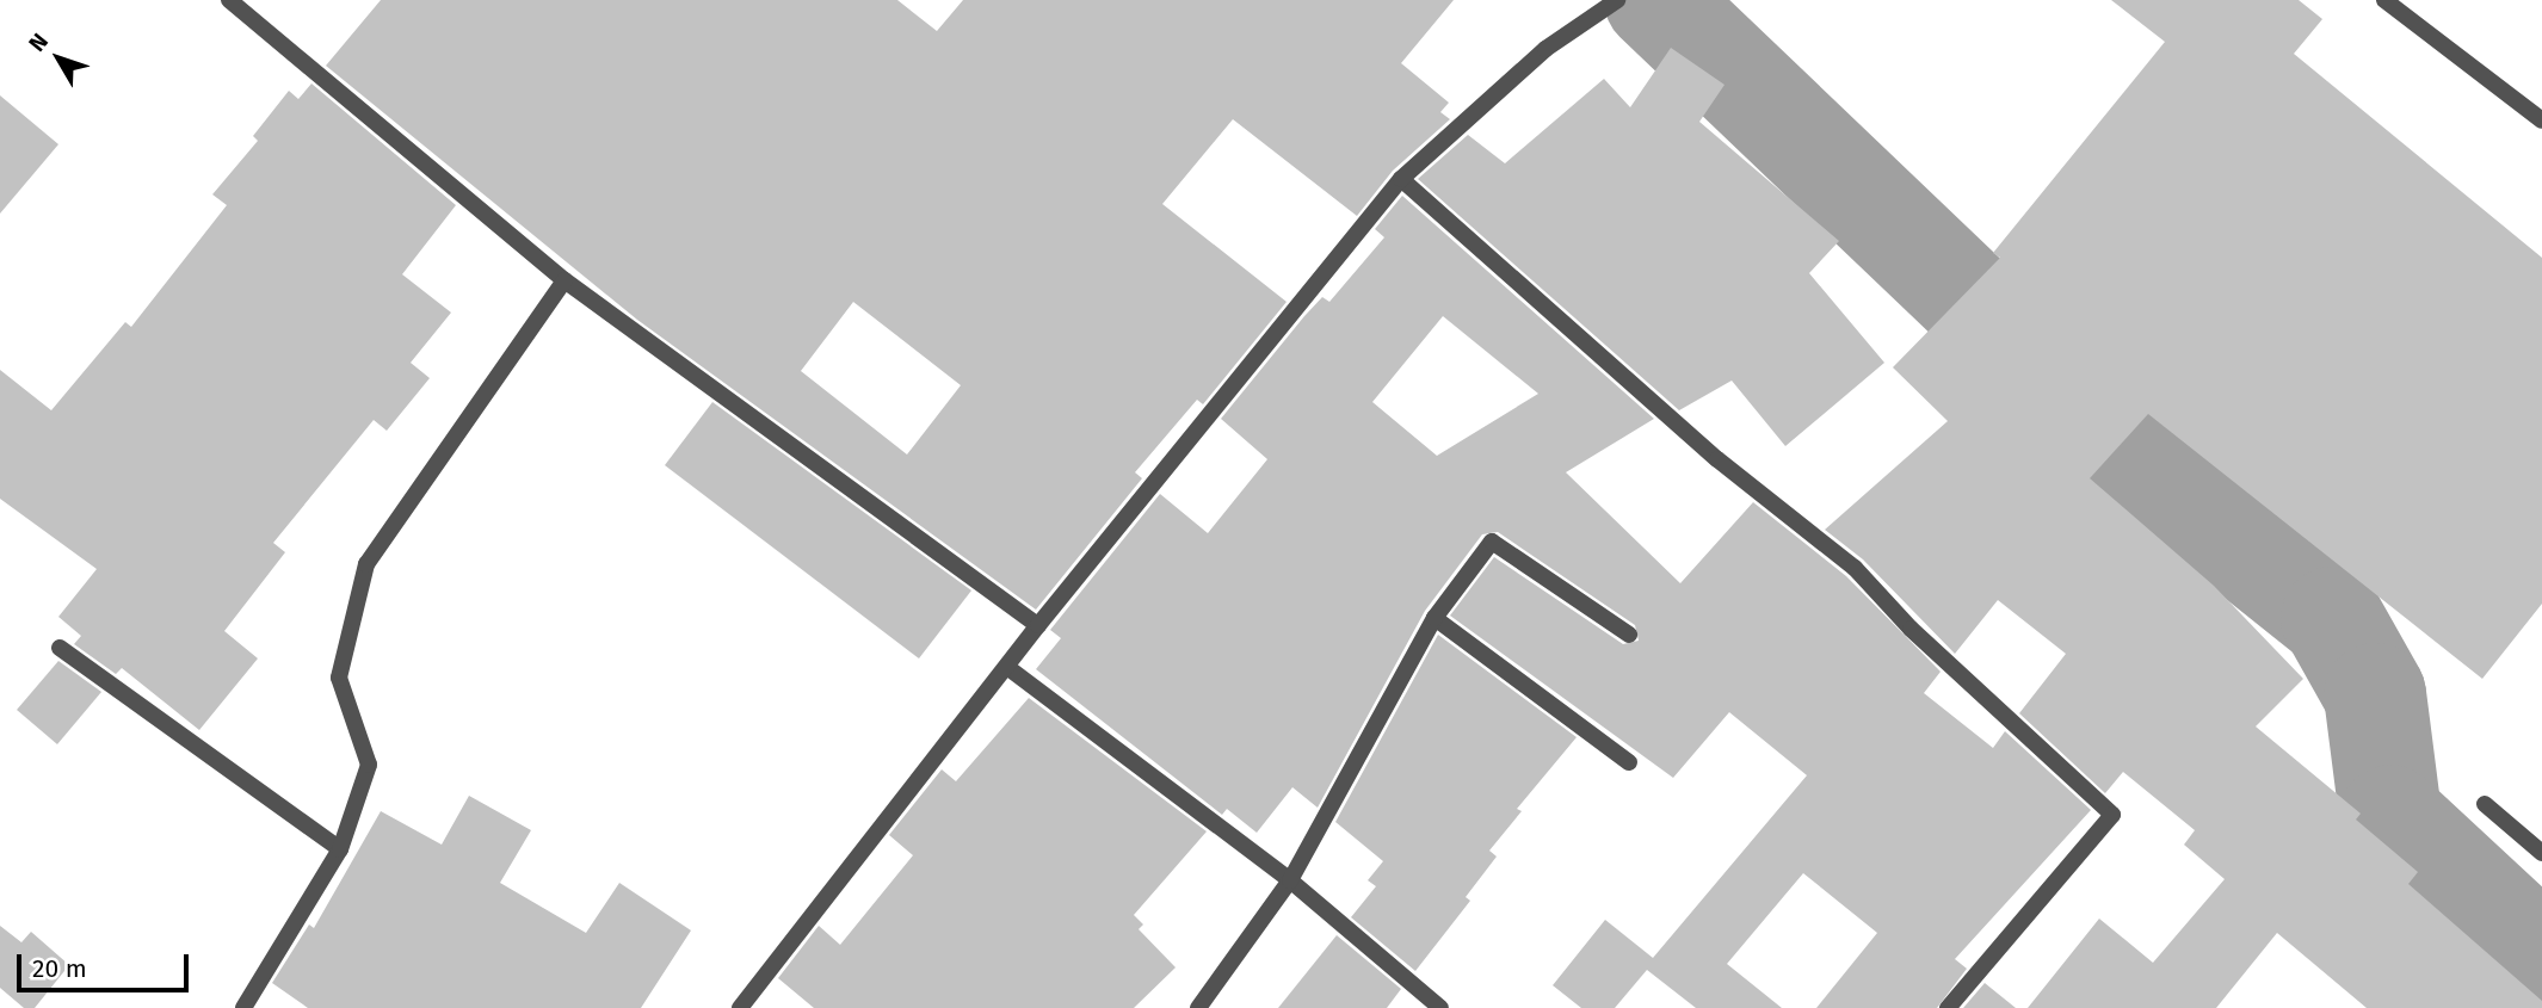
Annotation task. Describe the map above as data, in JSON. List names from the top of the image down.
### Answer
{
  "scale_bar": "20 m",
  "north": "top left"
}
